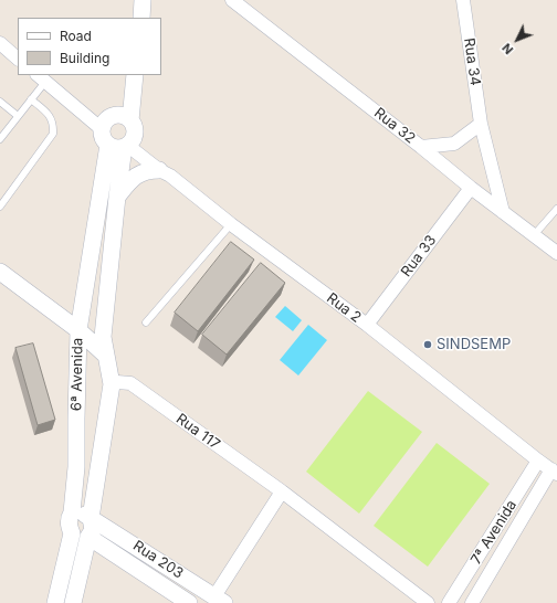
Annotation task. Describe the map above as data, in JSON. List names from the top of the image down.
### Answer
{
  "streets": {
    "street": [
      "Rua 34",
      "Rua 32",
      "Rua 33",
      "Rua 2",
      "6ª Avenida",
      "Rua 117",
      "7ª Avenida",
      "Rua 203"
    ]
  },
  "crossings": [
    ["Rua 34", "Rua 32"],
    ["Rua 32", "Rua 33"],
    ["Rua 33", "Rua 2"],
    ["Rua 2", "6ª Avenida"],
    ["Rua 2", "7ª Avenida"],
    ["6ª Avenida", "Rua 117"],
    ["6ª Avenida", "Rua 203"]
  ],
  "places": ["SINDSEMP"],
  "legend": ["Road", "Building"],
  "north": "bottom left"
}
